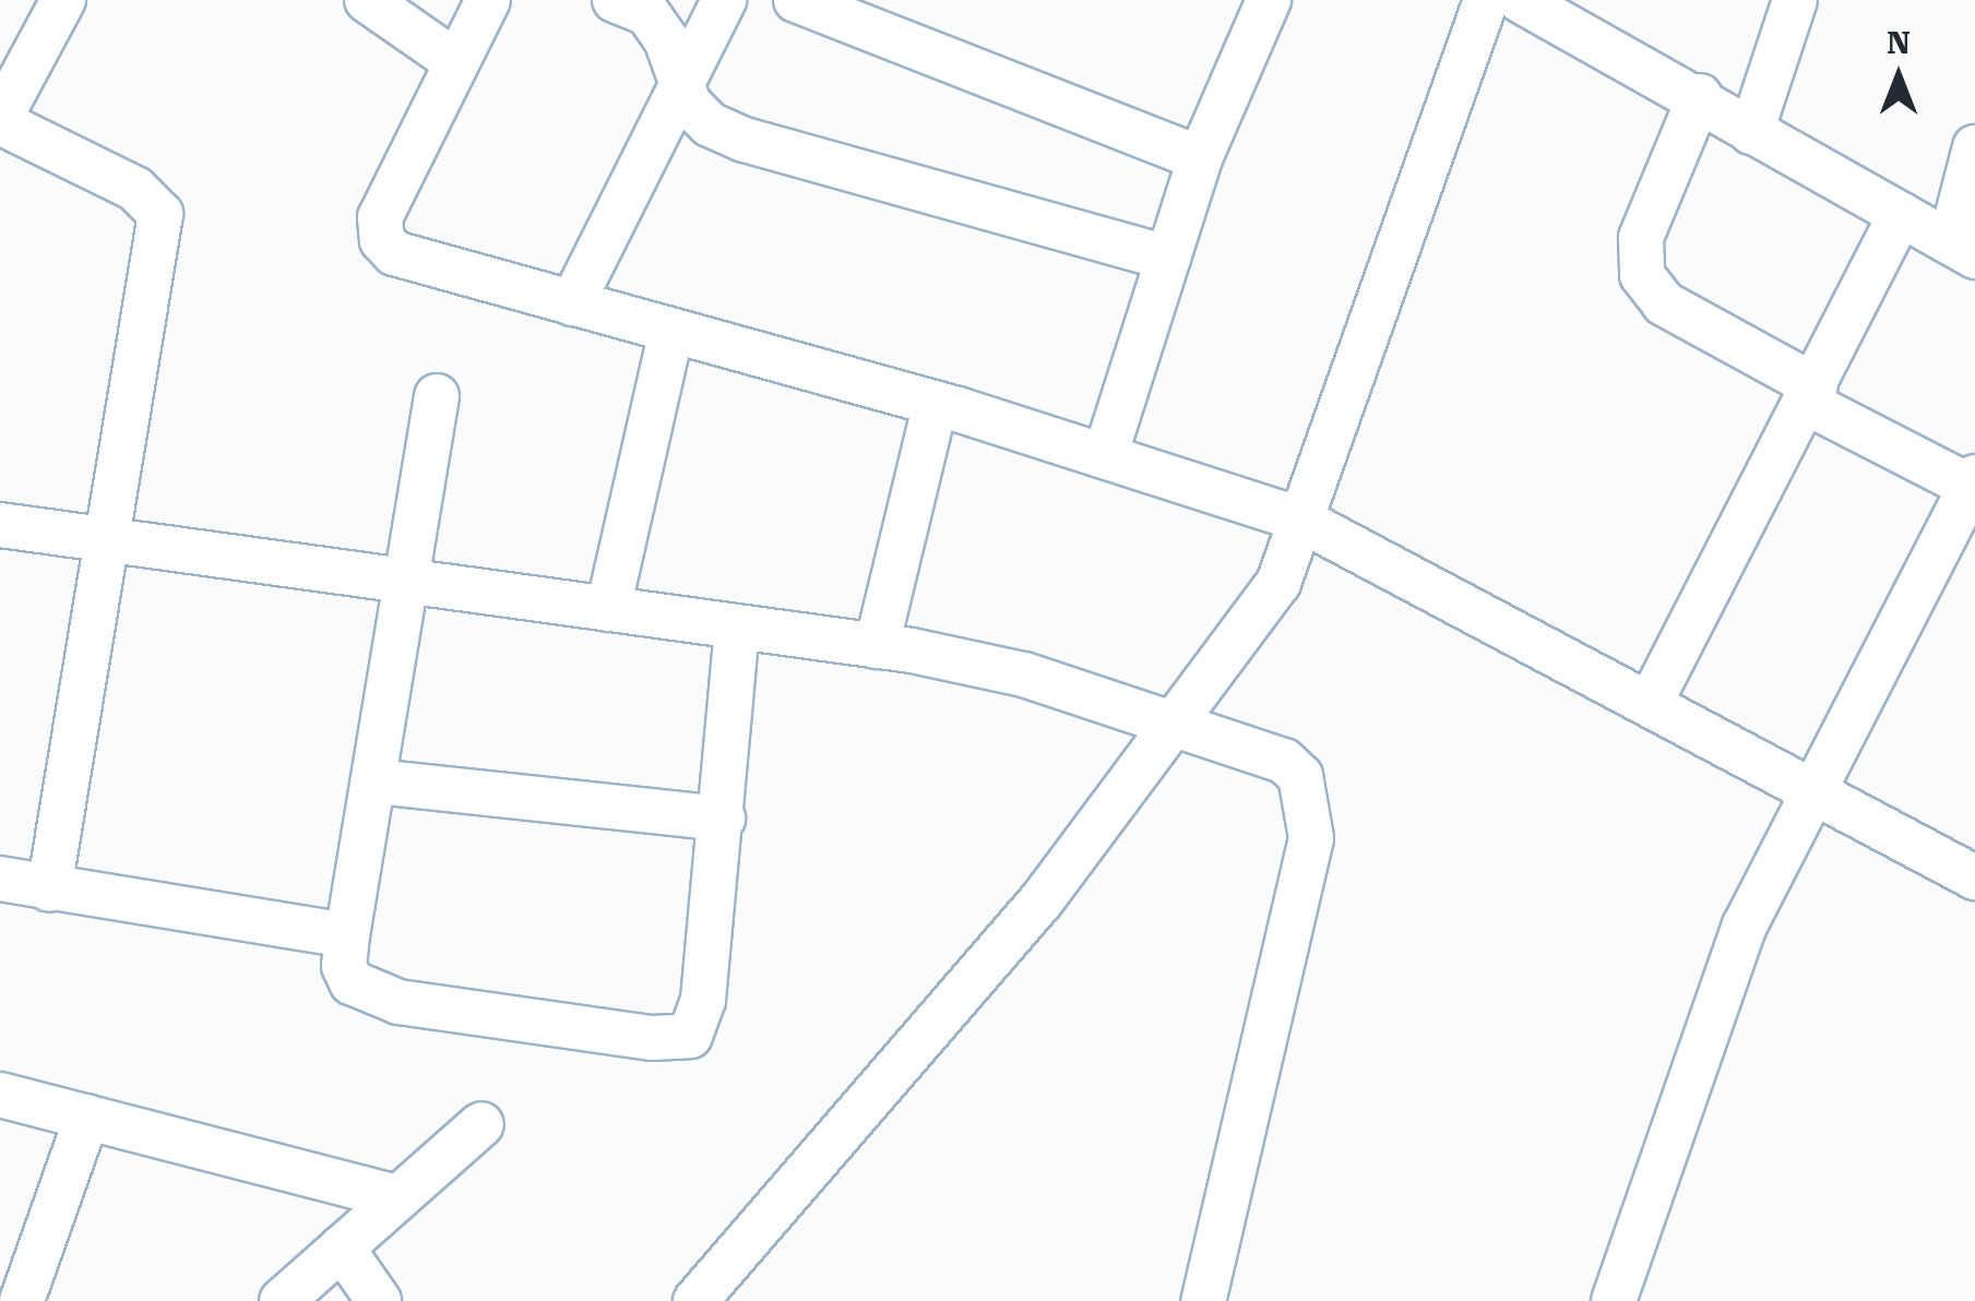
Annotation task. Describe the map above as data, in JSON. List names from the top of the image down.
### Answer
{
  "north": "top"
}
